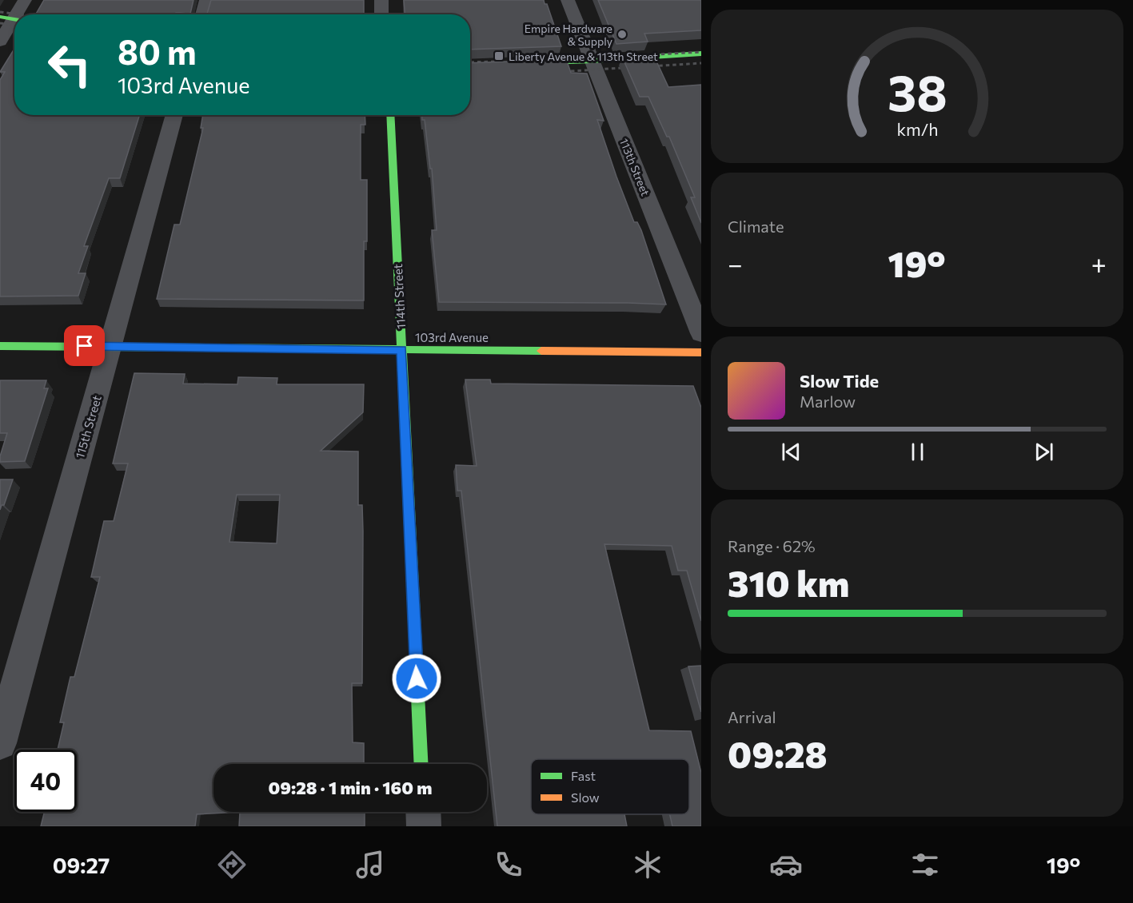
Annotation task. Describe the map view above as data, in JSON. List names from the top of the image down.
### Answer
{
  "streets": {
    "street": [
      "113th Street",
      "114th Street",
      "103rd Avenue",
      "115th Street"
    ]
  },
  "crossings": [
    ["114th Street", "103rd Avenue"],
    ["103rd Avenue", "115th Street"]
  ],
  "places": {
    "other": ["Empire Hardware & Supply"],
    "transit": ["Liberty Avenue & 113th Street"]
  },
  "legend": ["Fast", "Slow"],
  "page": {
    "turn": ["80 m", "103rd Avenue"],
    "tile": [
      "Climate",
      ["Range · 62%", "310 km"],
      ["Arrival", "09:28"]
    ],
    "heat": ["−", "19°", "+"],
    "song": ["Slow Tide", "Marlow"],
    "limit": "40",
    "trip": "09:28 · 1 min · 160 m",
    "tabs": ["09:27", "19°"],
    "gauge": ["38", "km/h"]
  }
}
